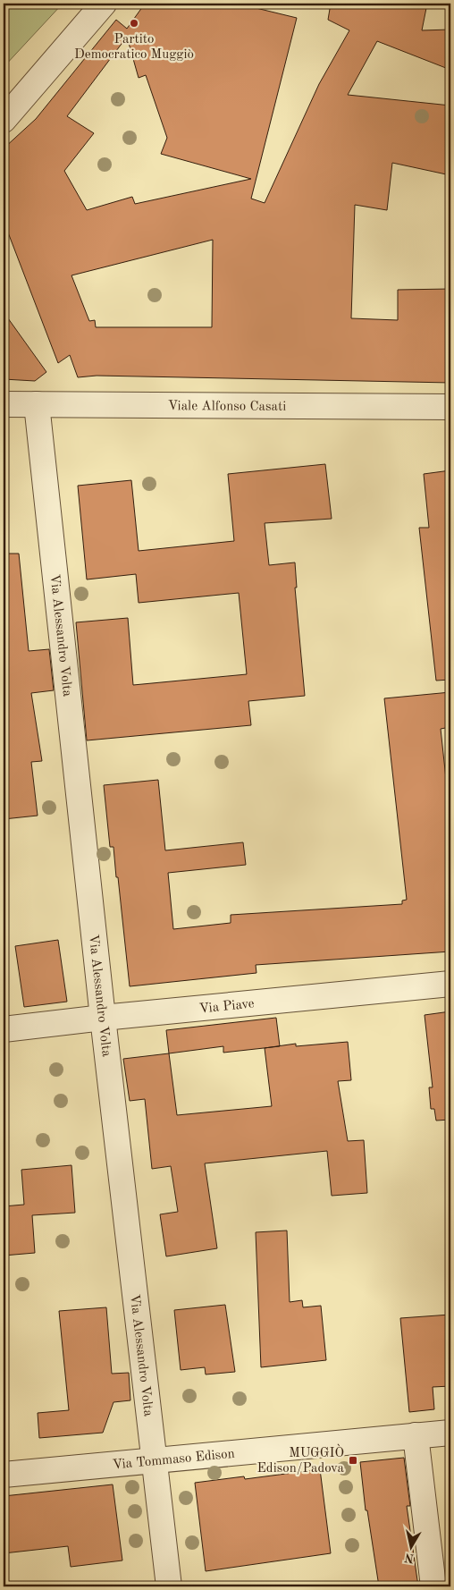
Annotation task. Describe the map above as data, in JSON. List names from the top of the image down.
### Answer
{
  "streets": {
    "street": [
      "Viale Alfonso Casati",
      "Via Alessandro Volta",
      "Via Piave",
      "Via Tommaso Edison"
    ]
  },
  "crossings": [
    ["Viale Alfonso Casati", "Via Alessandro Volta"],
    ["Via Alessandro Volta", "Via Piave"],
    ["Via Alessandro Volta", "Via Tommaso Edison"]
  ],
  "places": {
    "other": ["Partito Democratico Muggiò"],
    "transit": ["MUGGIÒ Edison/Padova"]
  },
  "north": "bottom"
}
